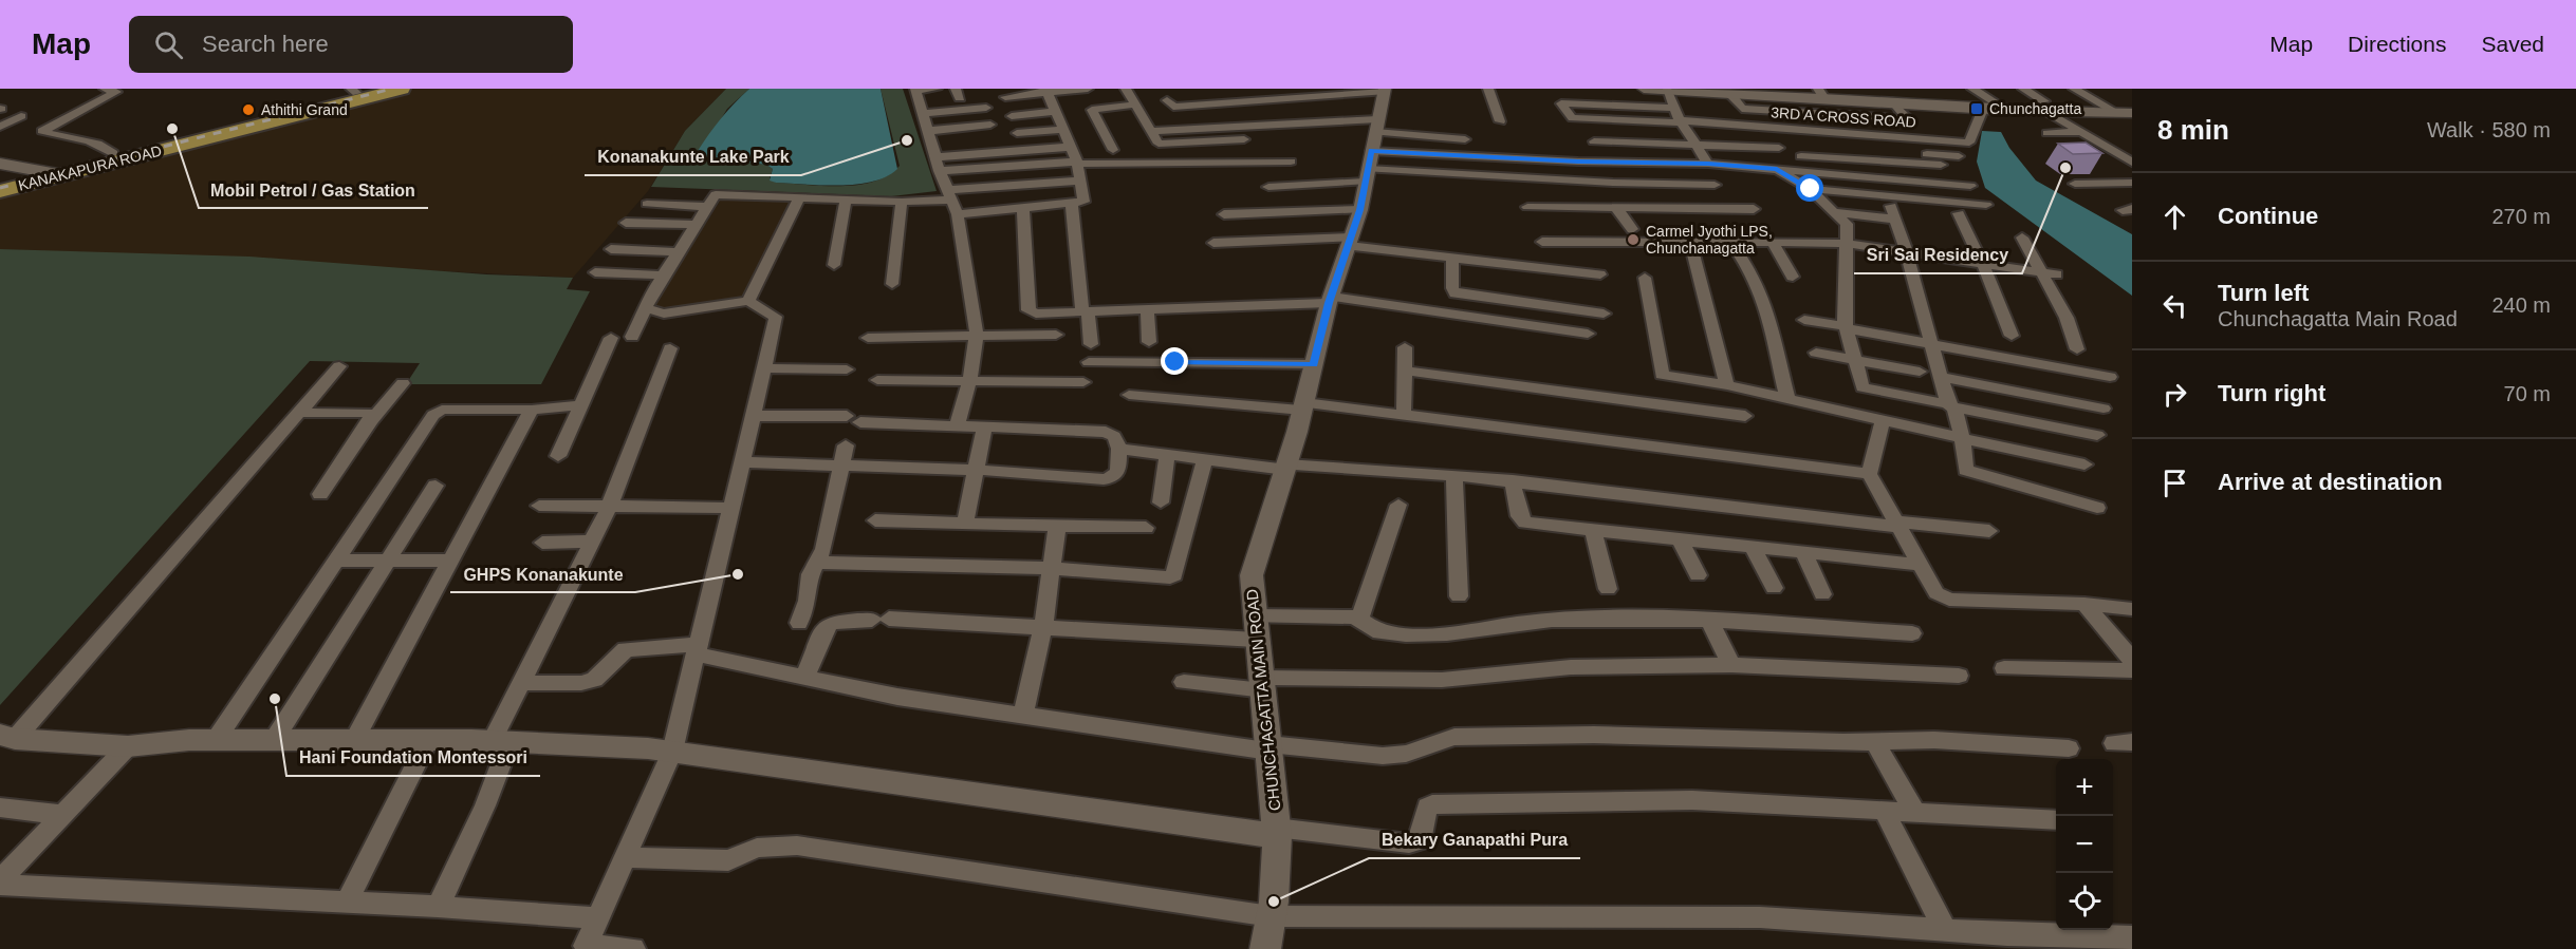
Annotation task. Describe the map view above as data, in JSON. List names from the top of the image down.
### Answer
{
  "streets": {
    "highway": ["KANAKAPURA ROAD"],
    "street": ["3RD A CROSS ROAD", "CHUNCHAGATTA MAIN ROAD"]
  },
  "places": {
    "transit": ["Chunchagatta"],
    "other": [
      "Athithi Grand",
      "Mobil Petrol / Gas Station",
      "Konanakunte Lake Park",
      "Sri Sai Residency",
      "Carmel Jyothi LPS, Chunchanagatta",
      "GHPS Konanakunte",
      "Hani Foundation Montessori",
      "Bekary Ganapathi Pura"
    ]
  },
  "page": {
    "header": "Map",
    "search": "Search here",
    "nav": ["Map", "Directions", "Saved"],
    "heading": ["8 min", "Walk · 580 m"],
    "list": [
      ["Continue", "270 m"],
      ["Turn left", "Chunchagatta Main Road", "240 m"],
      ["Turn right", "70 m"],
      "Arrive at destination"
    ],
    "map_buttons": ["+", "−"]
  }
}
